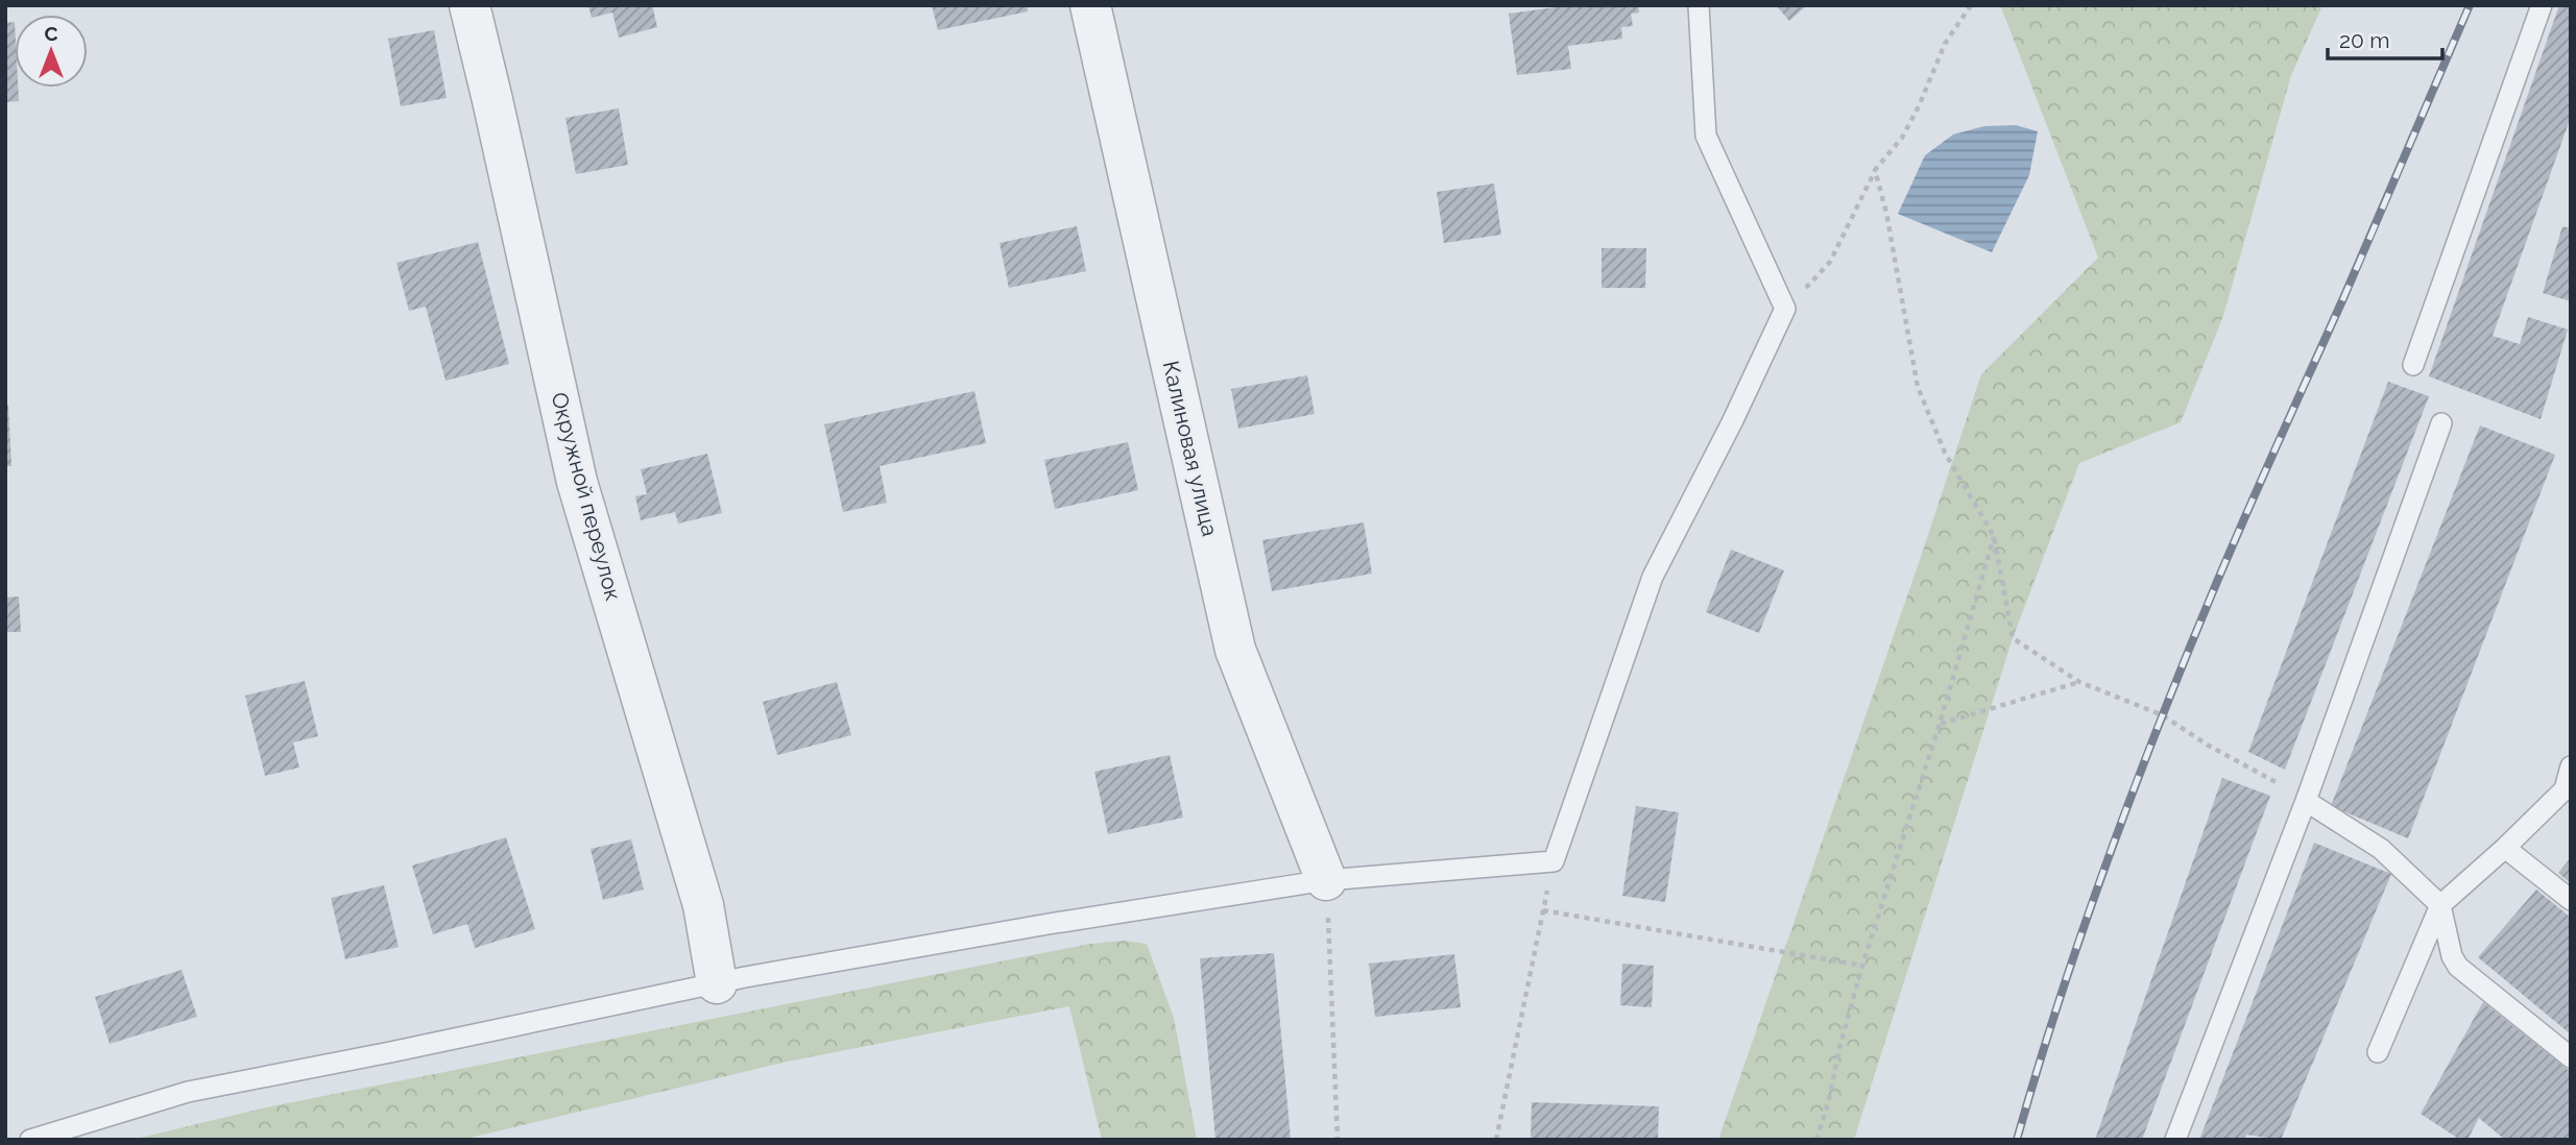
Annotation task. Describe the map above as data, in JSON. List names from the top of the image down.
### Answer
{
  "streets": {
    "street": ["Калиновая улица", "Окружной переулок"]
  },
  "scale_bar": "20 m",
  "north": "top"
}
